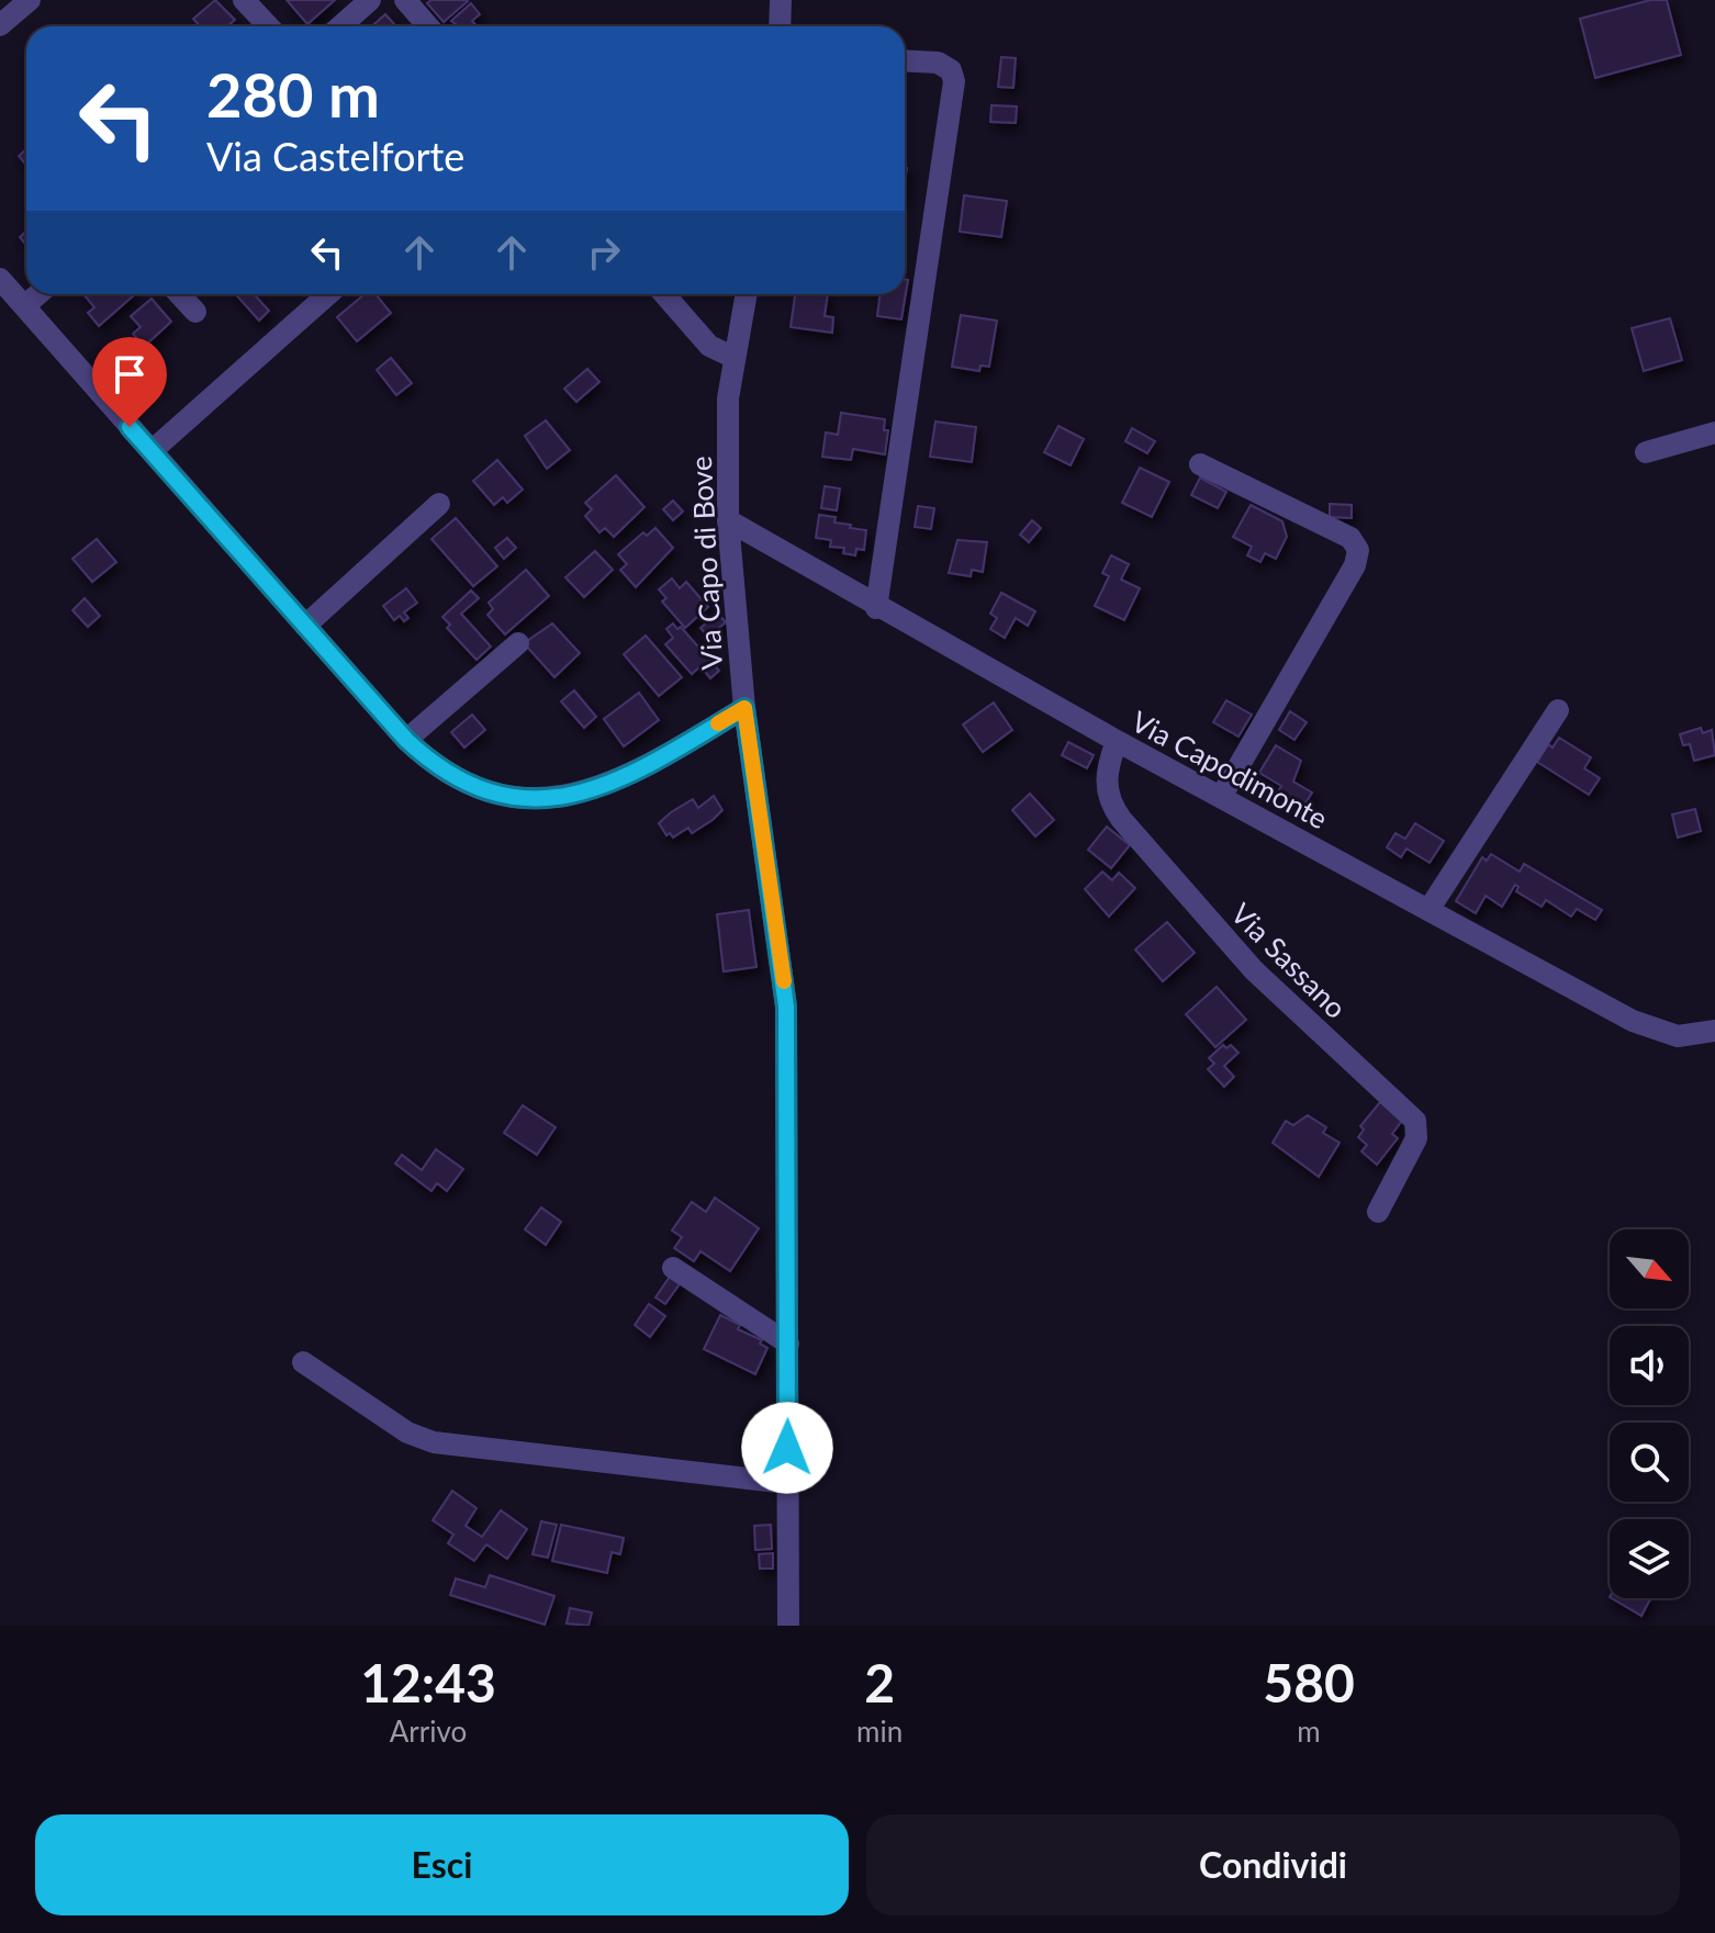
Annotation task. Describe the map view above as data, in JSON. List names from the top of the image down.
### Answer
{
  "streets": {
    "street": ["Via Capo di Bove", "Via Capodimonte", "Via Sassano"]
  },
  "crossings": [
    ["Via Capo di Bove", "Via Capodimonte"],
    ["Via Capodimonte", "Via Sassano"]
  ],
  "north": "bottom right",
  "page": {
    "turn": ["280 m", "Via Castelforte"],
    "eta": [
      "12:43",
      "Arrivo",
      "2",
      "min",
      "580",
      "m"
    ],
    "buttons": ["Esci", "Condividi"]
  }
}
